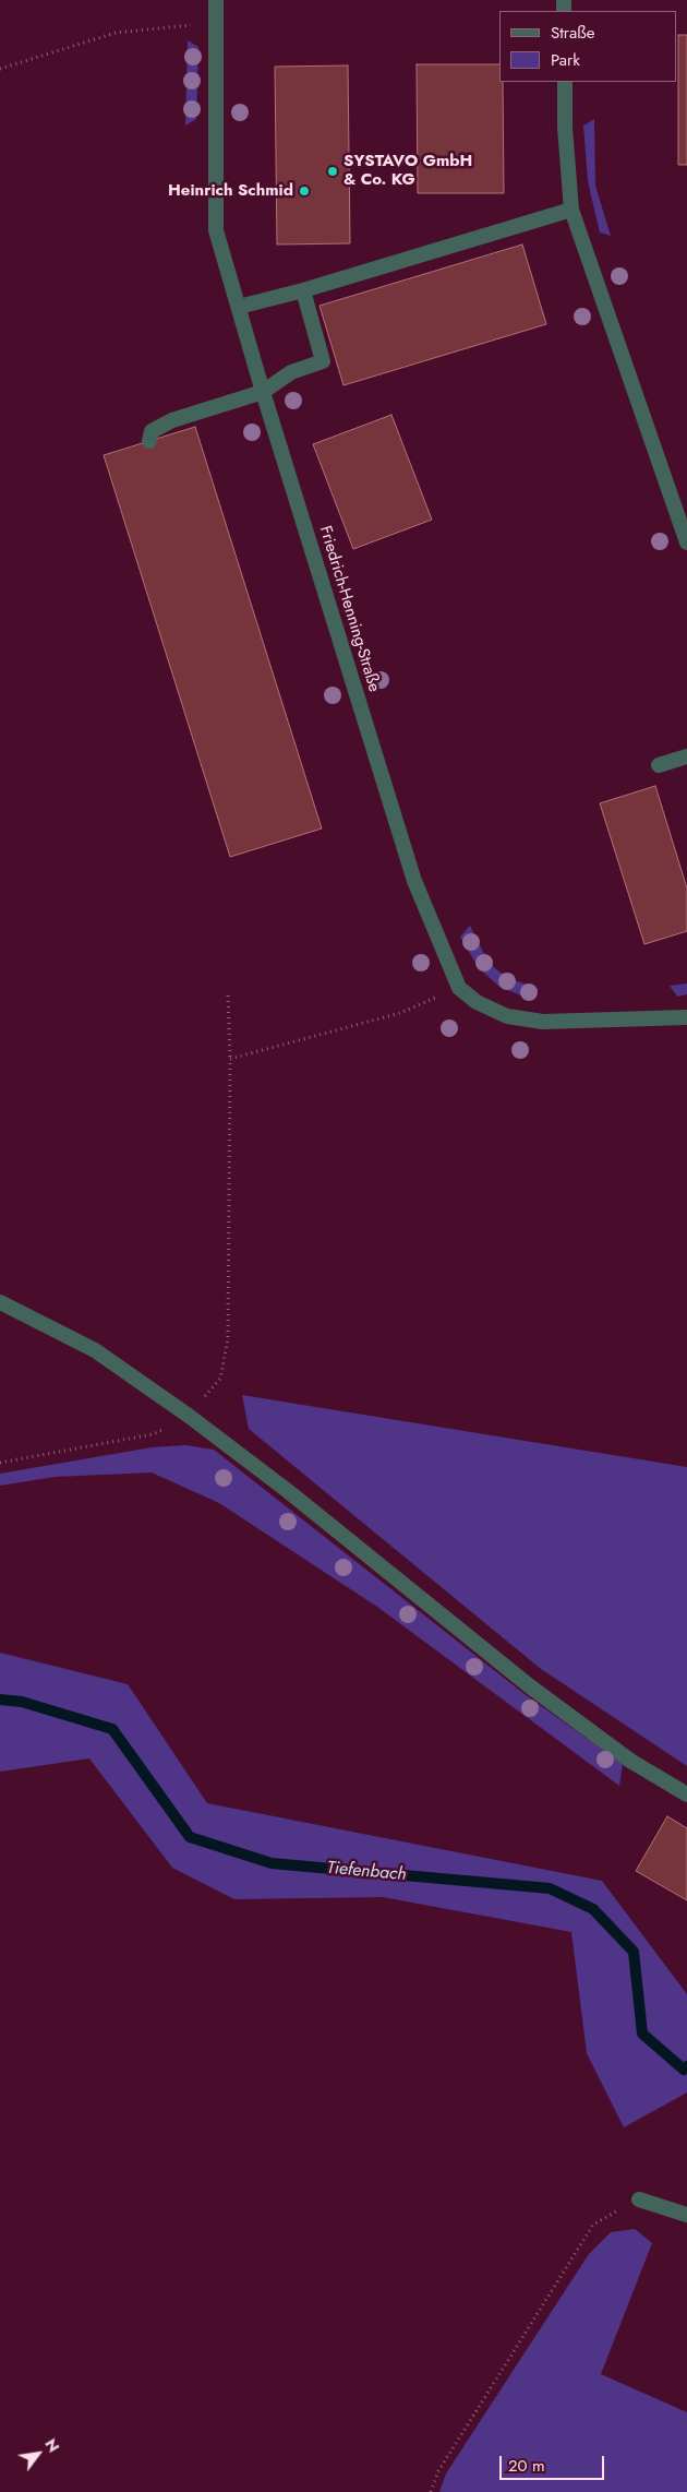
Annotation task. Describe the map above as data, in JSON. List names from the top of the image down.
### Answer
{
  "streets": {
    "street": ["Friedrich-Henning-Straße"]
  },
  "water": ["Tiefenbach"],
  "places": ["SYSTAVO GmbH & Co. KG", "Heinrich Schmid"],
  "legend": ["Straße", "Park"],
  "scale_bar": "20 m",
  "north": "top right"
}
